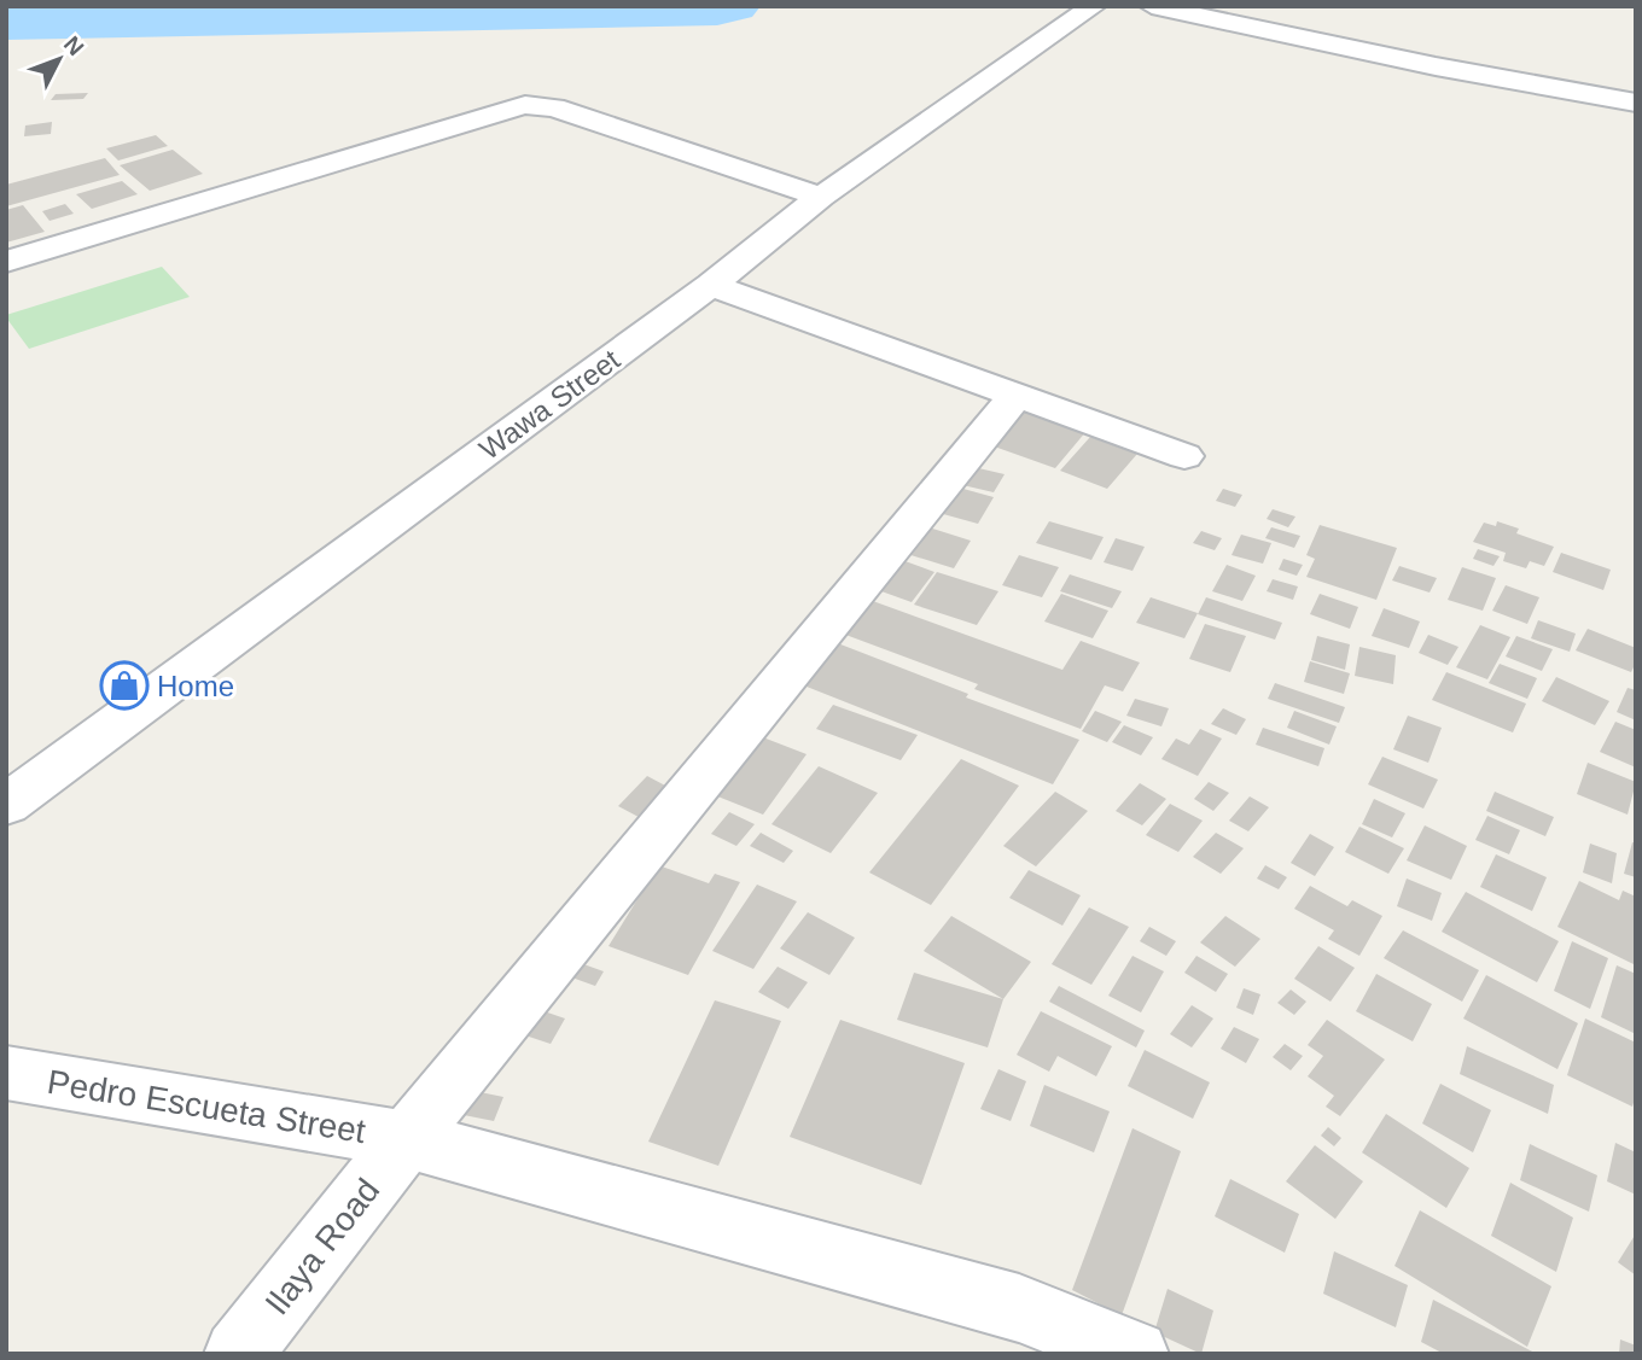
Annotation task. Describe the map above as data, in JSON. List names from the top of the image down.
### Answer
{
  "streets": {
    "street": ["Wawa Street", "Pedro Escueta Street", "Ilaya Road"]
  },
  "crossings": [
    ["Pedro Escueta Street", "Ilaya Road"]
  ],
  "places": {
    "shop": ["Home"]
  },
  "north": "top right"
}
